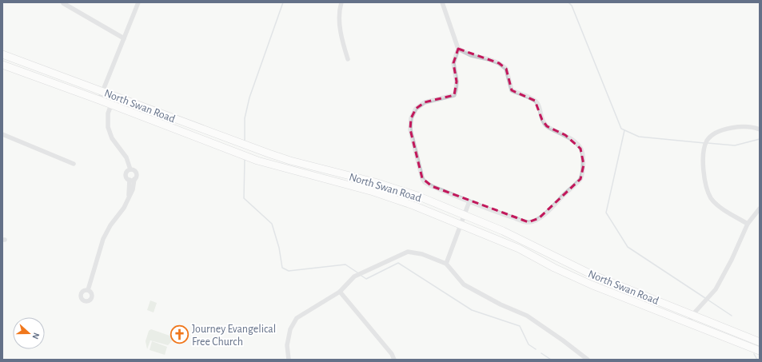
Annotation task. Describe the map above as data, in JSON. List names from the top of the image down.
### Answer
{
  "streets": {
    "main road": ["North Swan Road"]
  },
  "places": {
    "church": ["Journey Evangelical Free Church"]
  },
  "north": "right"
}
